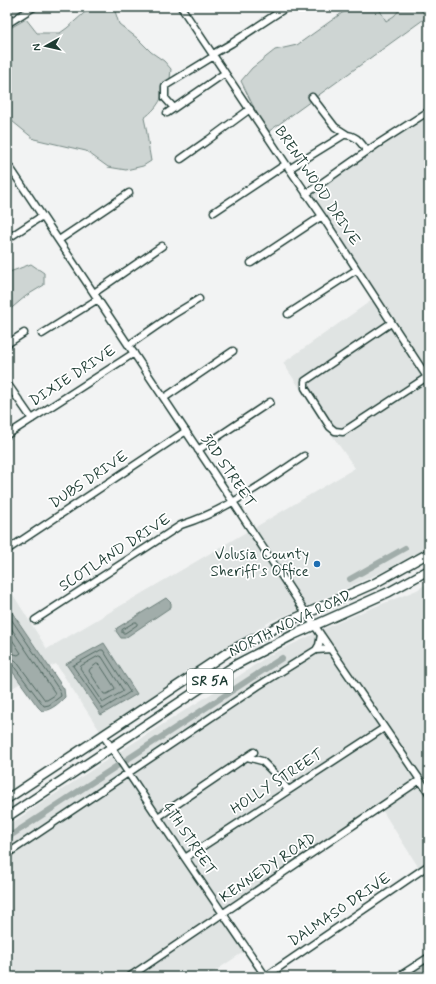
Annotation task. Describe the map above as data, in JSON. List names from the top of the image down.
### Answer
{
  "streets": {
    "main road": ["NORTH NOVA ROAD", "SR 5A"],
    "street": [
      "BRENTWOOD DRIVE",
      "DIXIE DRIVE",
      "3RD STREET",
      "DUBS DRIVE",
      "SCOTLAND DRIVE",
      "HOLLY STREET",
      "4TH STREET",
      "KENNEDY ROAD",
      "DALMASO DRIVE"
    ]
  },
  "crossings": [
    ["DIXIE DRIVE", "3RD STREET"],
    ["3RD STREET", "DUBS DRIVE"],
    ["3RD STREET", "SCOTLAND DRIVE"],
    ["3RD STREET", "NORTH NOVA ROAD"],
    ["3RD STREET", "HOLLY STREET"],
    ["3RD STREET", "KENNEDY ROAD"],
    ["NORTH NOVA ROAD", "4TH STREET"],
    ["HOLLY STREET", "4TH STREET"],
    ["4TH STREET", "KENNEDY ROAD"],
    ["4TH STREET", "DALMASO DRIVE"]
  ],
  "places": ["Volusia County Sheriff's Office"],
  "north": "left"
}
